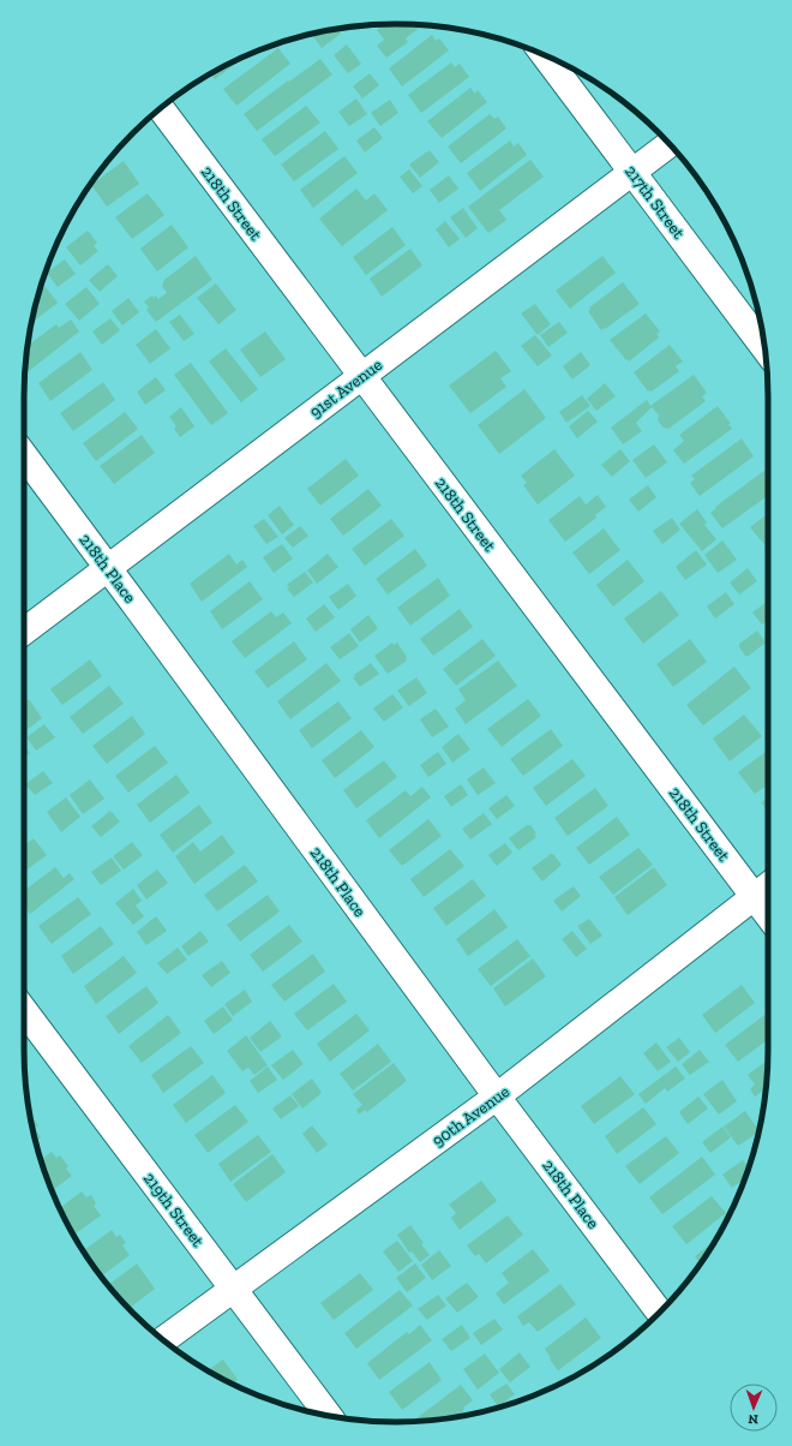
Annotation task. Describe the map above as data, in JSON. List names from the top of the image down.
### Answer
{
  "streets": {
    "street": [
      "217th Street",
      "218th Street",
      "91st Avenue",
      "218th Place",
      "90th Avenue",
      "219th Street"
    ]
  },
  "crossings": [
    ["217th Street", "91st Avenue"],
    ["218th Street", "91st Avenue"],
    ["218th Street", "90th Avenue"],
    ["91st Avenue", "218th Place"],
    ["218th Place", "90th Avenue"],
    ["90th Avenue", "219th Street"]
  ],
  "north": "bottom"
}
